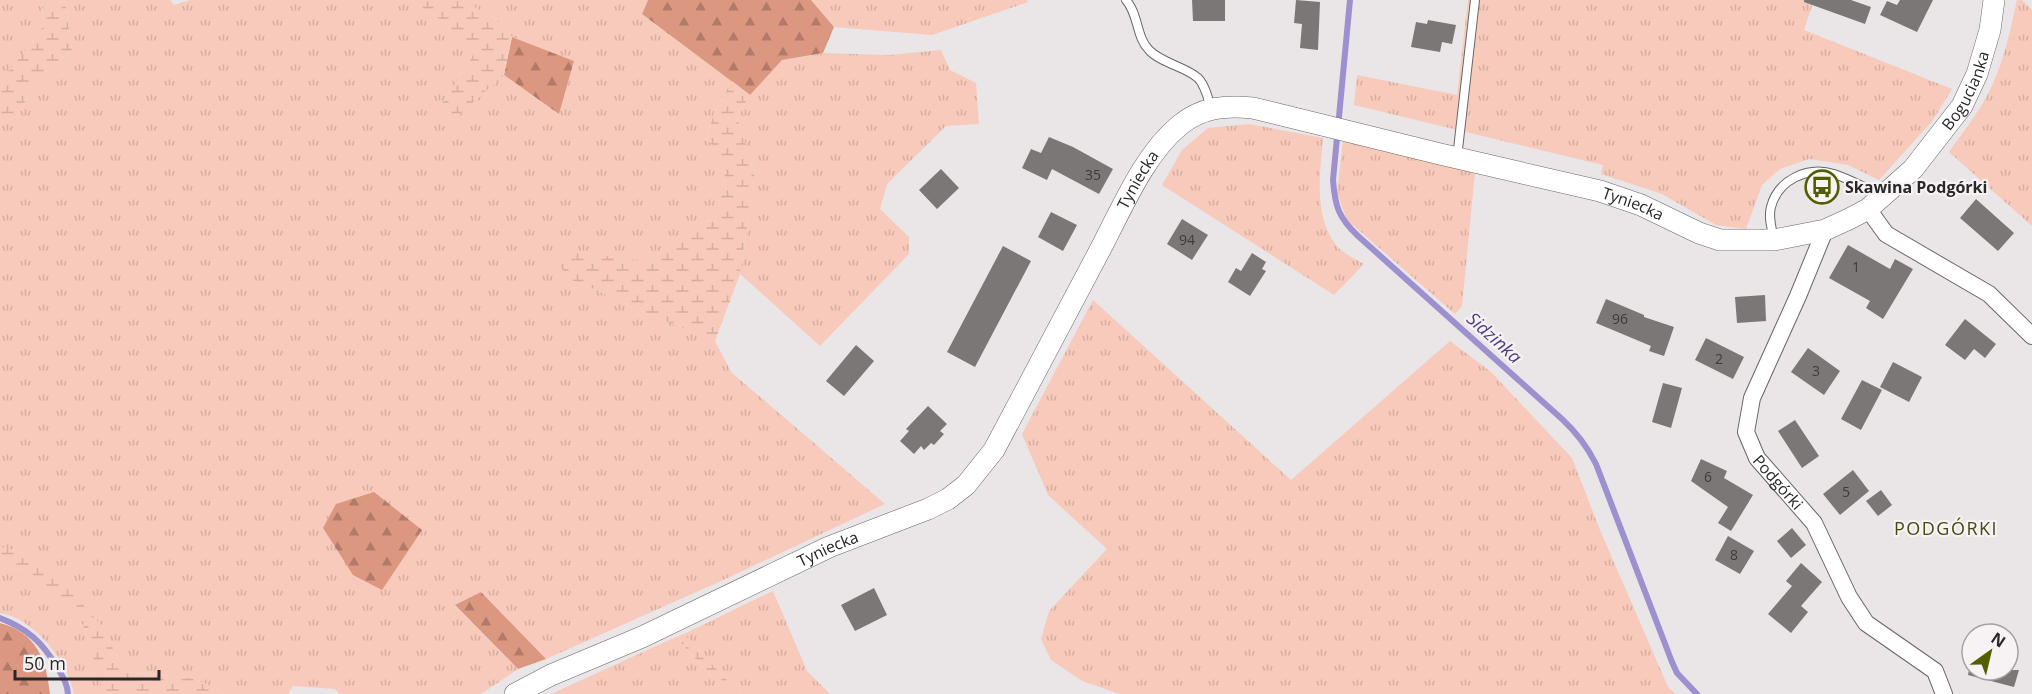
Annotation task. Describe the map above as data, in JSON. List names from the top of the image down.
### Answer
{
  "streets": {
    "street": ["Bogucianka", "Tyniecka", "Podgórki"]
  },
  "crossings": [
    ["Bogucianka", "Tyniecka"],
    ["Tyniecka", "Podgórki"]
  ],
  "districts": ["PODGÓRKI"],
  "water": ["Sidzinka"],
  "places": {
    "bus stop": ["Skawina Podgórki"]
  },
  "house_numbers": [
    "35",
    "94",
    "1",
    "96",
    "2",
    "3",
    "6",
    "5",
    "8"
  ],
  "scale_bar": "50 m",
  "north": "top right"
}
